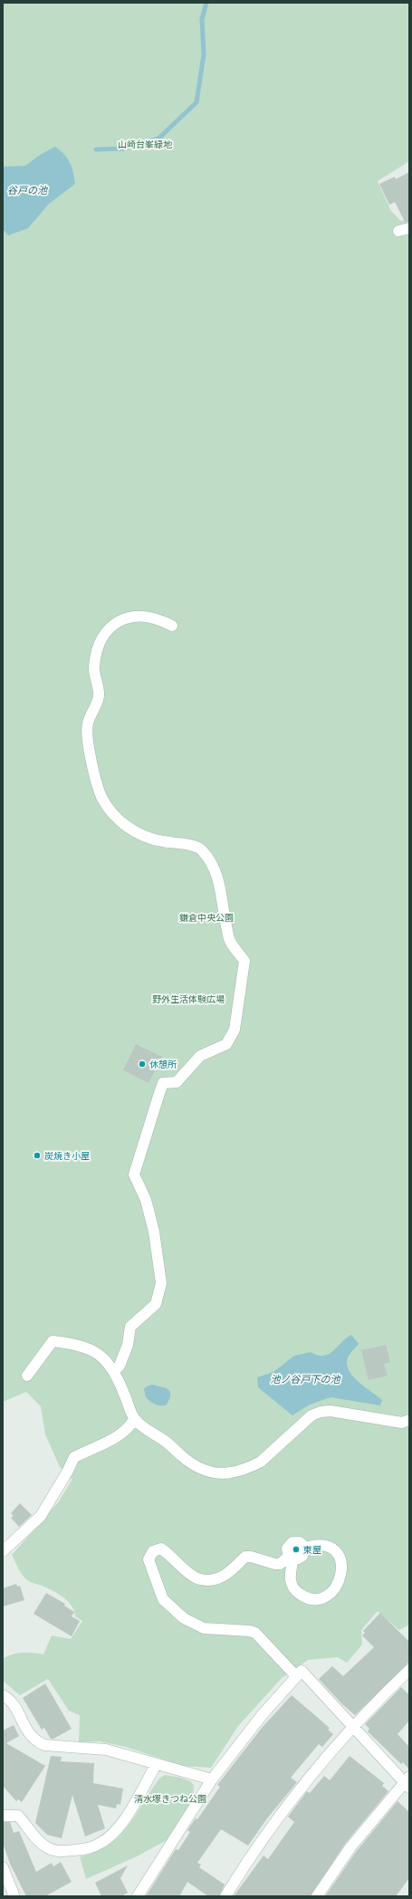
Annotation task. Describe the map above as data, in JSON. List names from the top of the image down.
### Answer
{
  "water": ["谷戸の池", "池ノ谷戸下の池"],
  "parks": [
    "山崎台峯緑地",
    "鎌倉中央公園",
    "野外生活体験広場",
    "清水塚きつね公園"
  ],
  "places": ["休憩所", "炭焼き小屋", "東屋"]
}
